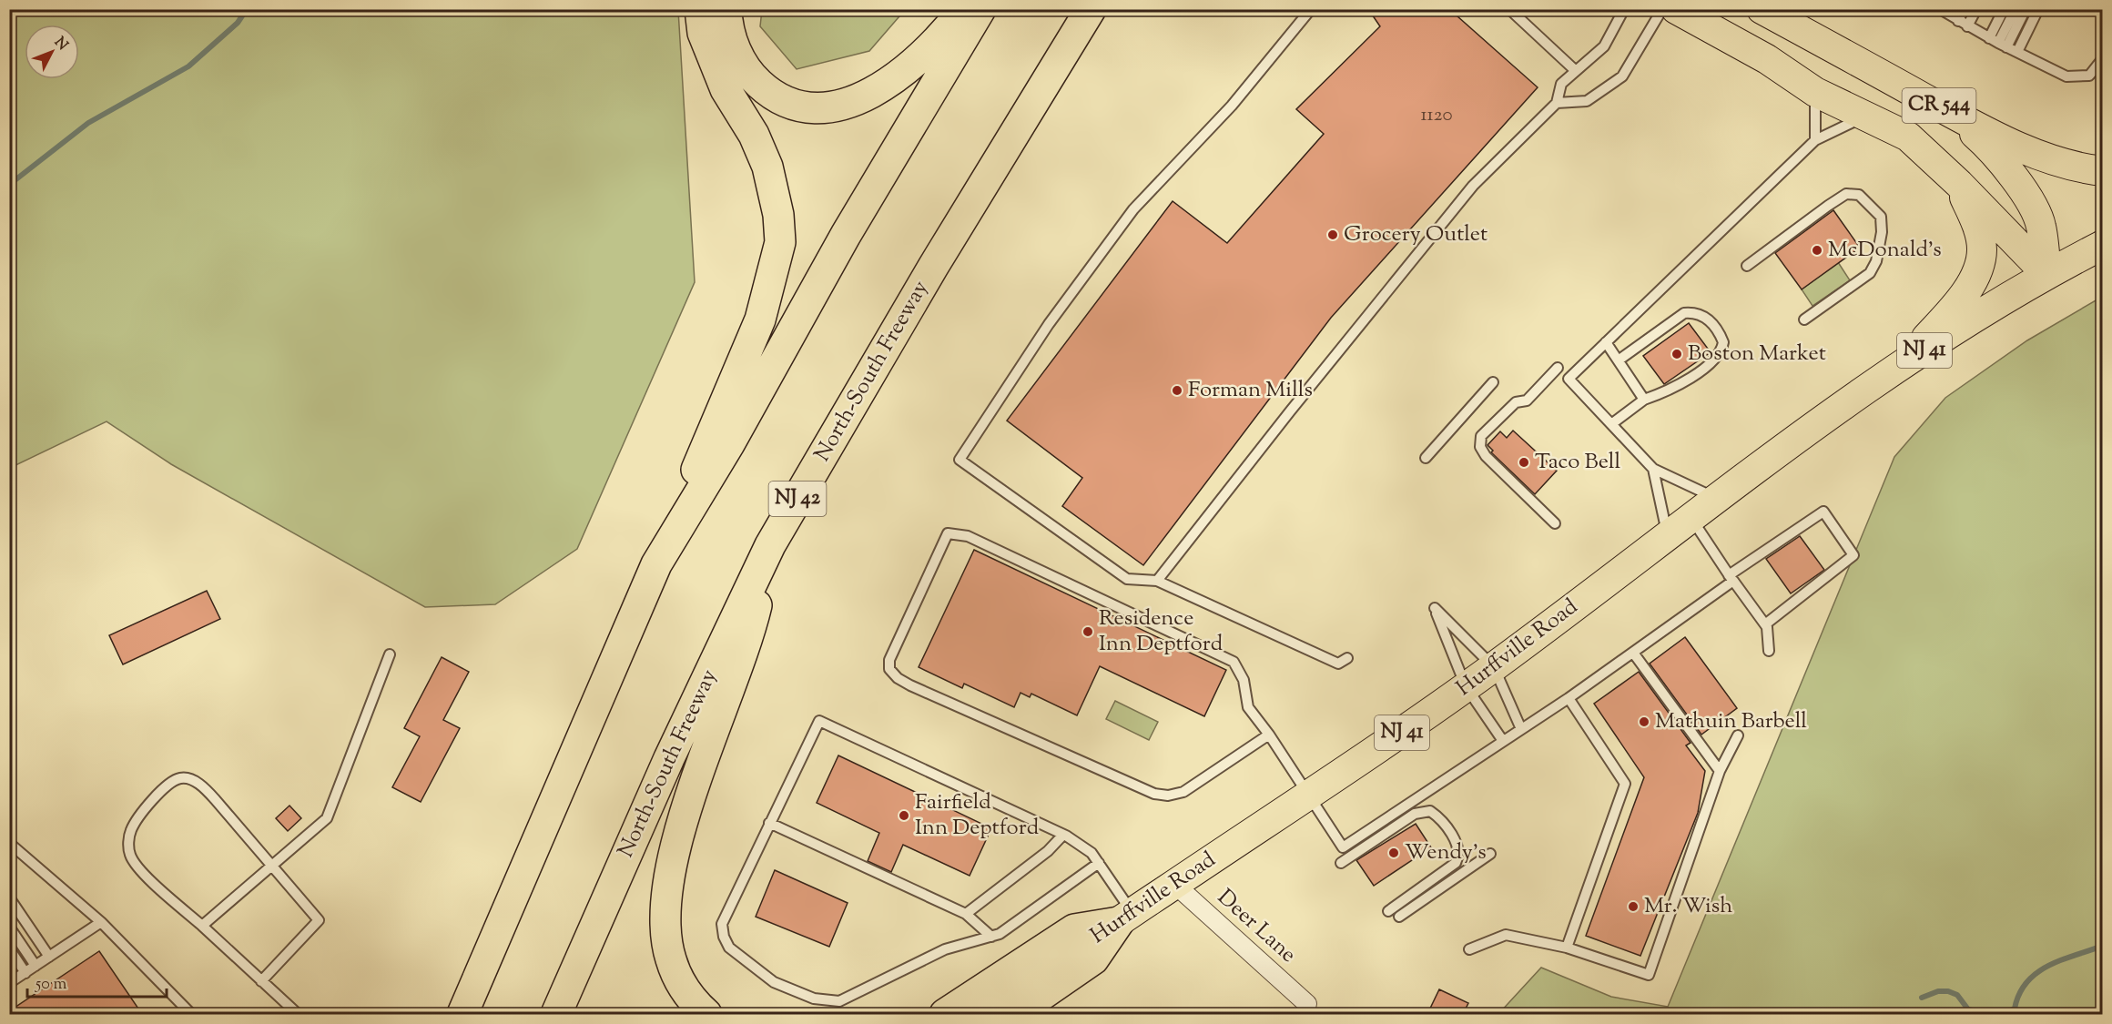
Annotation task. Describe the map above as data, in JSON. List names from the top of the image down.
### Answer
{
  "streets": {
    "highway": ["North-South Freeway", "NJ 42"],
    "main road": ["CR 544", "NJ 41", "Hurffville Road"],
    "street": ["Deer Lane"]
  },
  "crossings": [
    ["CR 544", "NJ 41"],
    ["CR 544", "Hurffville Road"],
    ["NJ 41", "Hurffville Road"],
    ["Hurffville Road", "Deer Lane"]
  ],
  "places": [
    "Grocery Outlet",
    "McDonald's",
    "Boston Market",
    "Forman Mills",
    "Taco Bell",
    "Residence Inn Deptford",
    "Mathuin Barbell",
    "Fairfield Inn Deptford",
    "Wendy's",
    "Mr. Wish"
  ],
  "house_numbers": ["1120"],
  "scale_bar": "50 m",
  "north": "top right"
}
